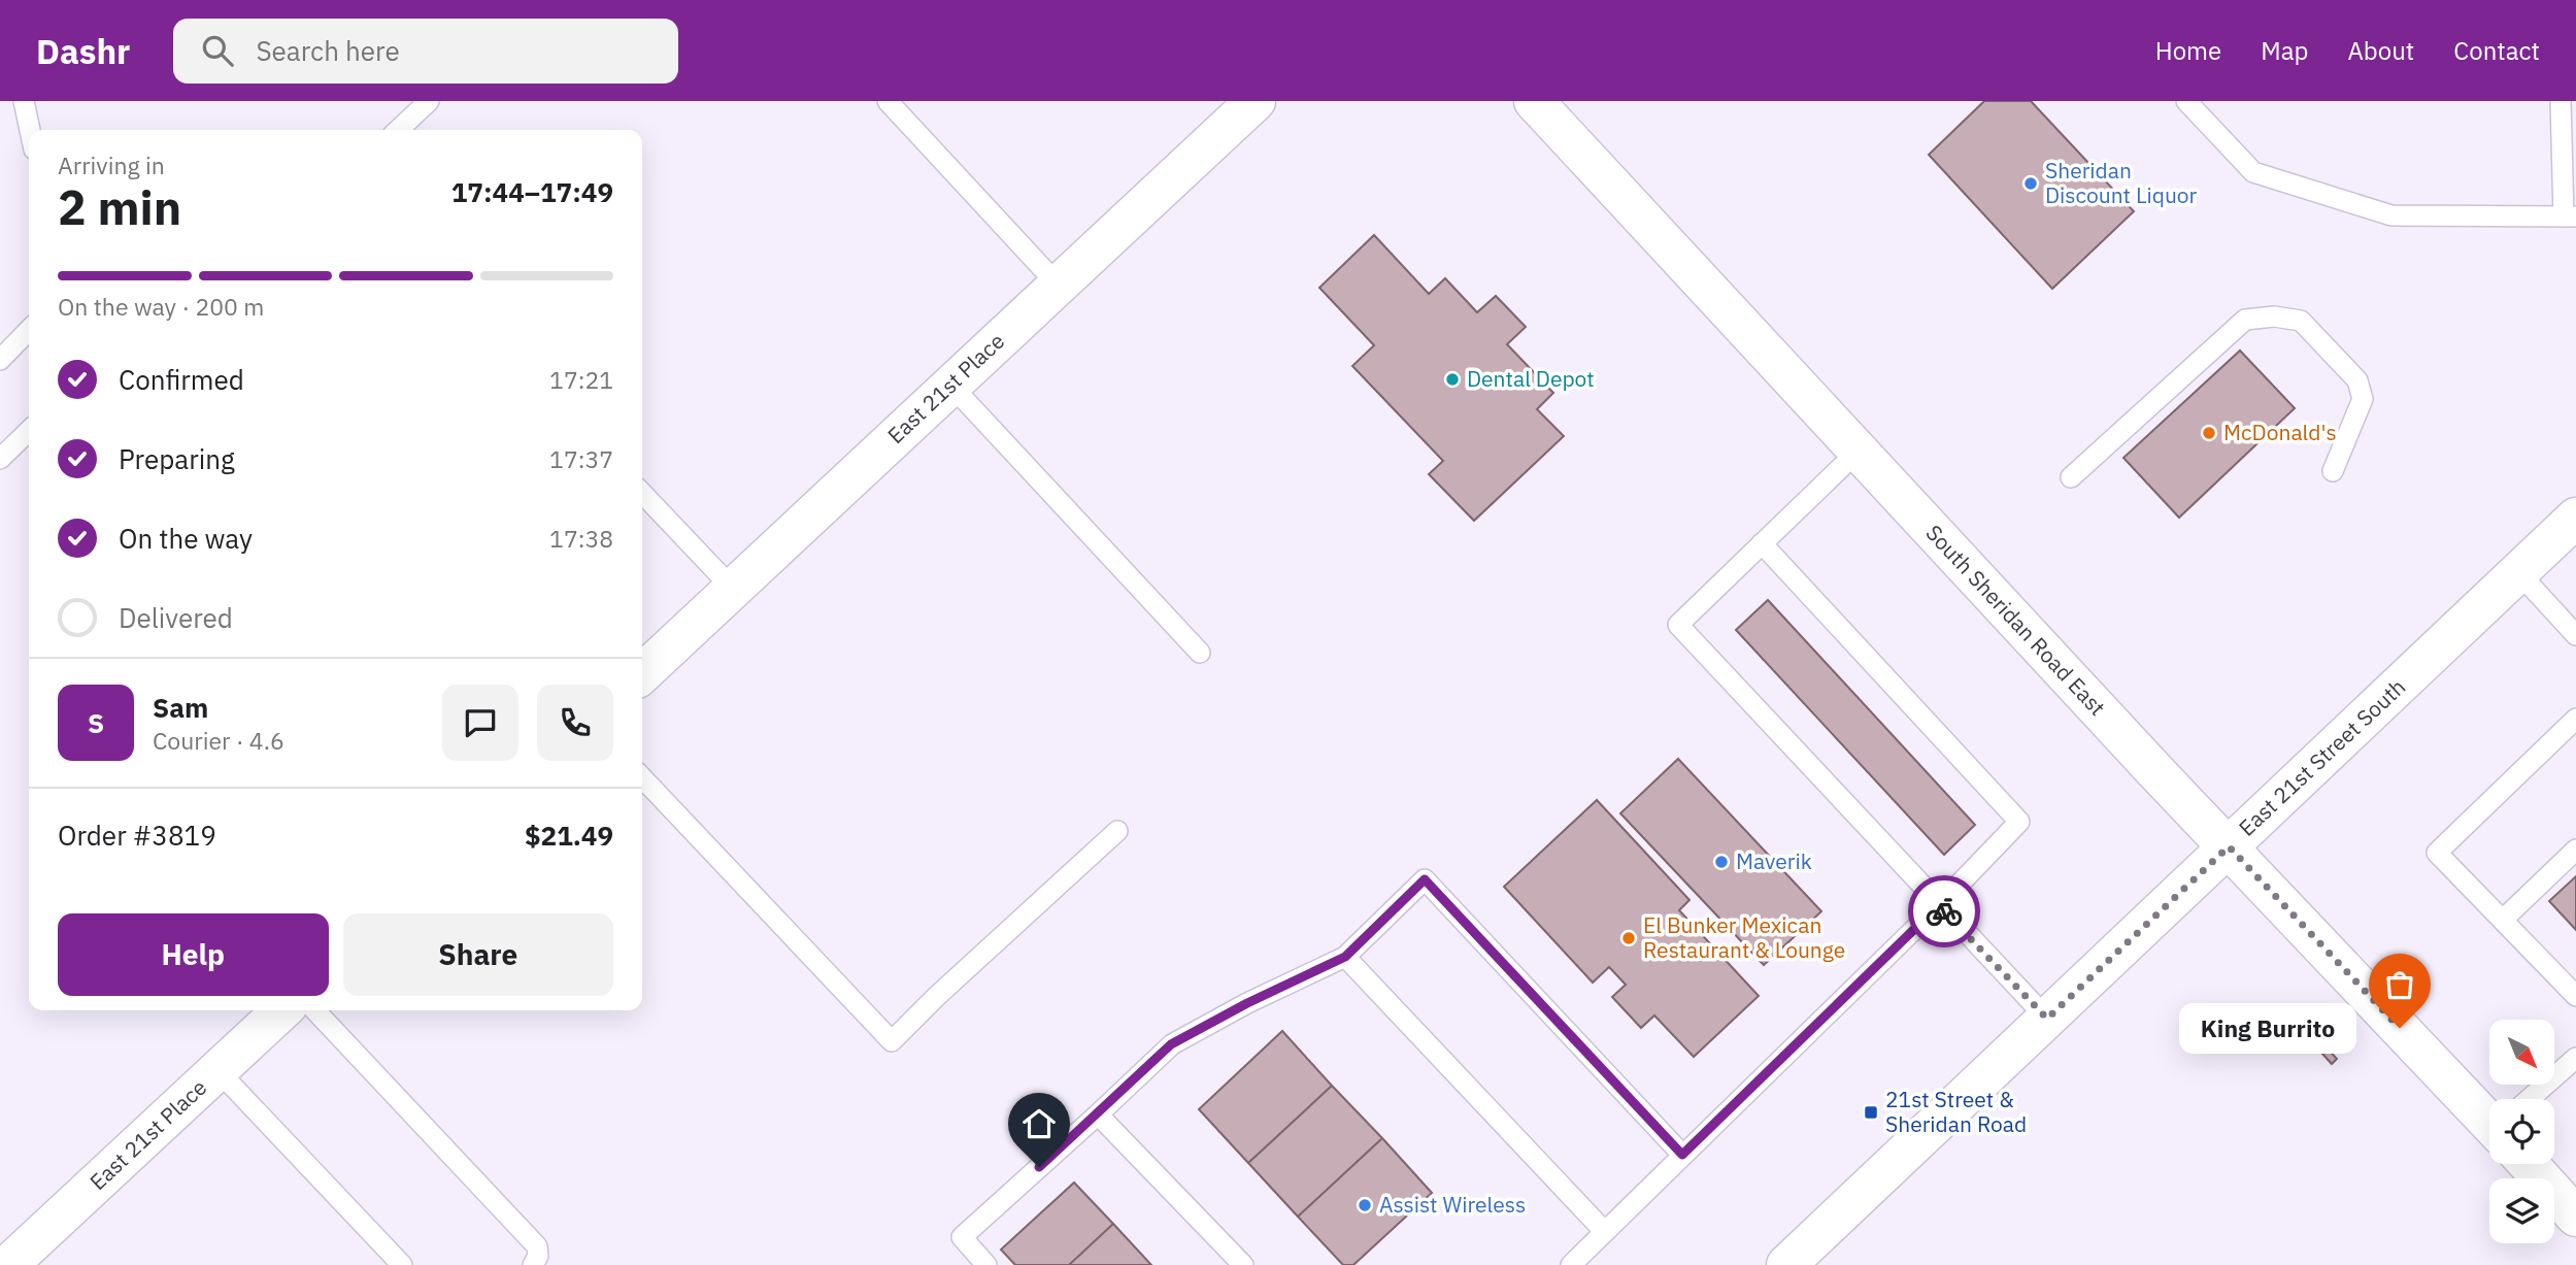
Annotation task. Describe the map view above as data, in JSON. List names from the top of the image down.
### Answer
{
  "streets": {
    "main road": ["East 21st Place", "South Sheridan Road East", "East 21st Street South"]
  },
  "crossings": [
    ["South Sheridan Road East", "East 21st Street South"]
  ],
  "places": {
    "other": [
      "Sheridan Discount Liquor",
      "Dental Depot",
      "McDonald's",
      "Maverik",
      "El Bunker Mexican Restaurant & Lounge",
      "King Burrito",
      "Assist Wireless"
    ],
    "transit": ["21st Street & Sheridan Road"]
  },
  "north": "bottom right",
  "page": {
    "header": "Dashr",
    "search": "Search here",
    "nav": [
      "Home",
      "Map",
      "About",
      "Contact"
    ],
    "heading": ["2 min", "Arriving in", "17:44–17:49"],
    "panel": [
      "Sam",
      "Courier · 4.6",
      "Order #3819",
      "$21.49"
    ],
    "bar": "On the way · 200 m",
    "list": [
      ["Confirmed", "17:21"],
      ["Preparing", "17:37"],
      ["On the way", "17:38"],
      "Delivered"
    ],
    "round": "S",
    "buttons": ["Help", "Share"],
    "bubble": "King Burrito"
  }
}
